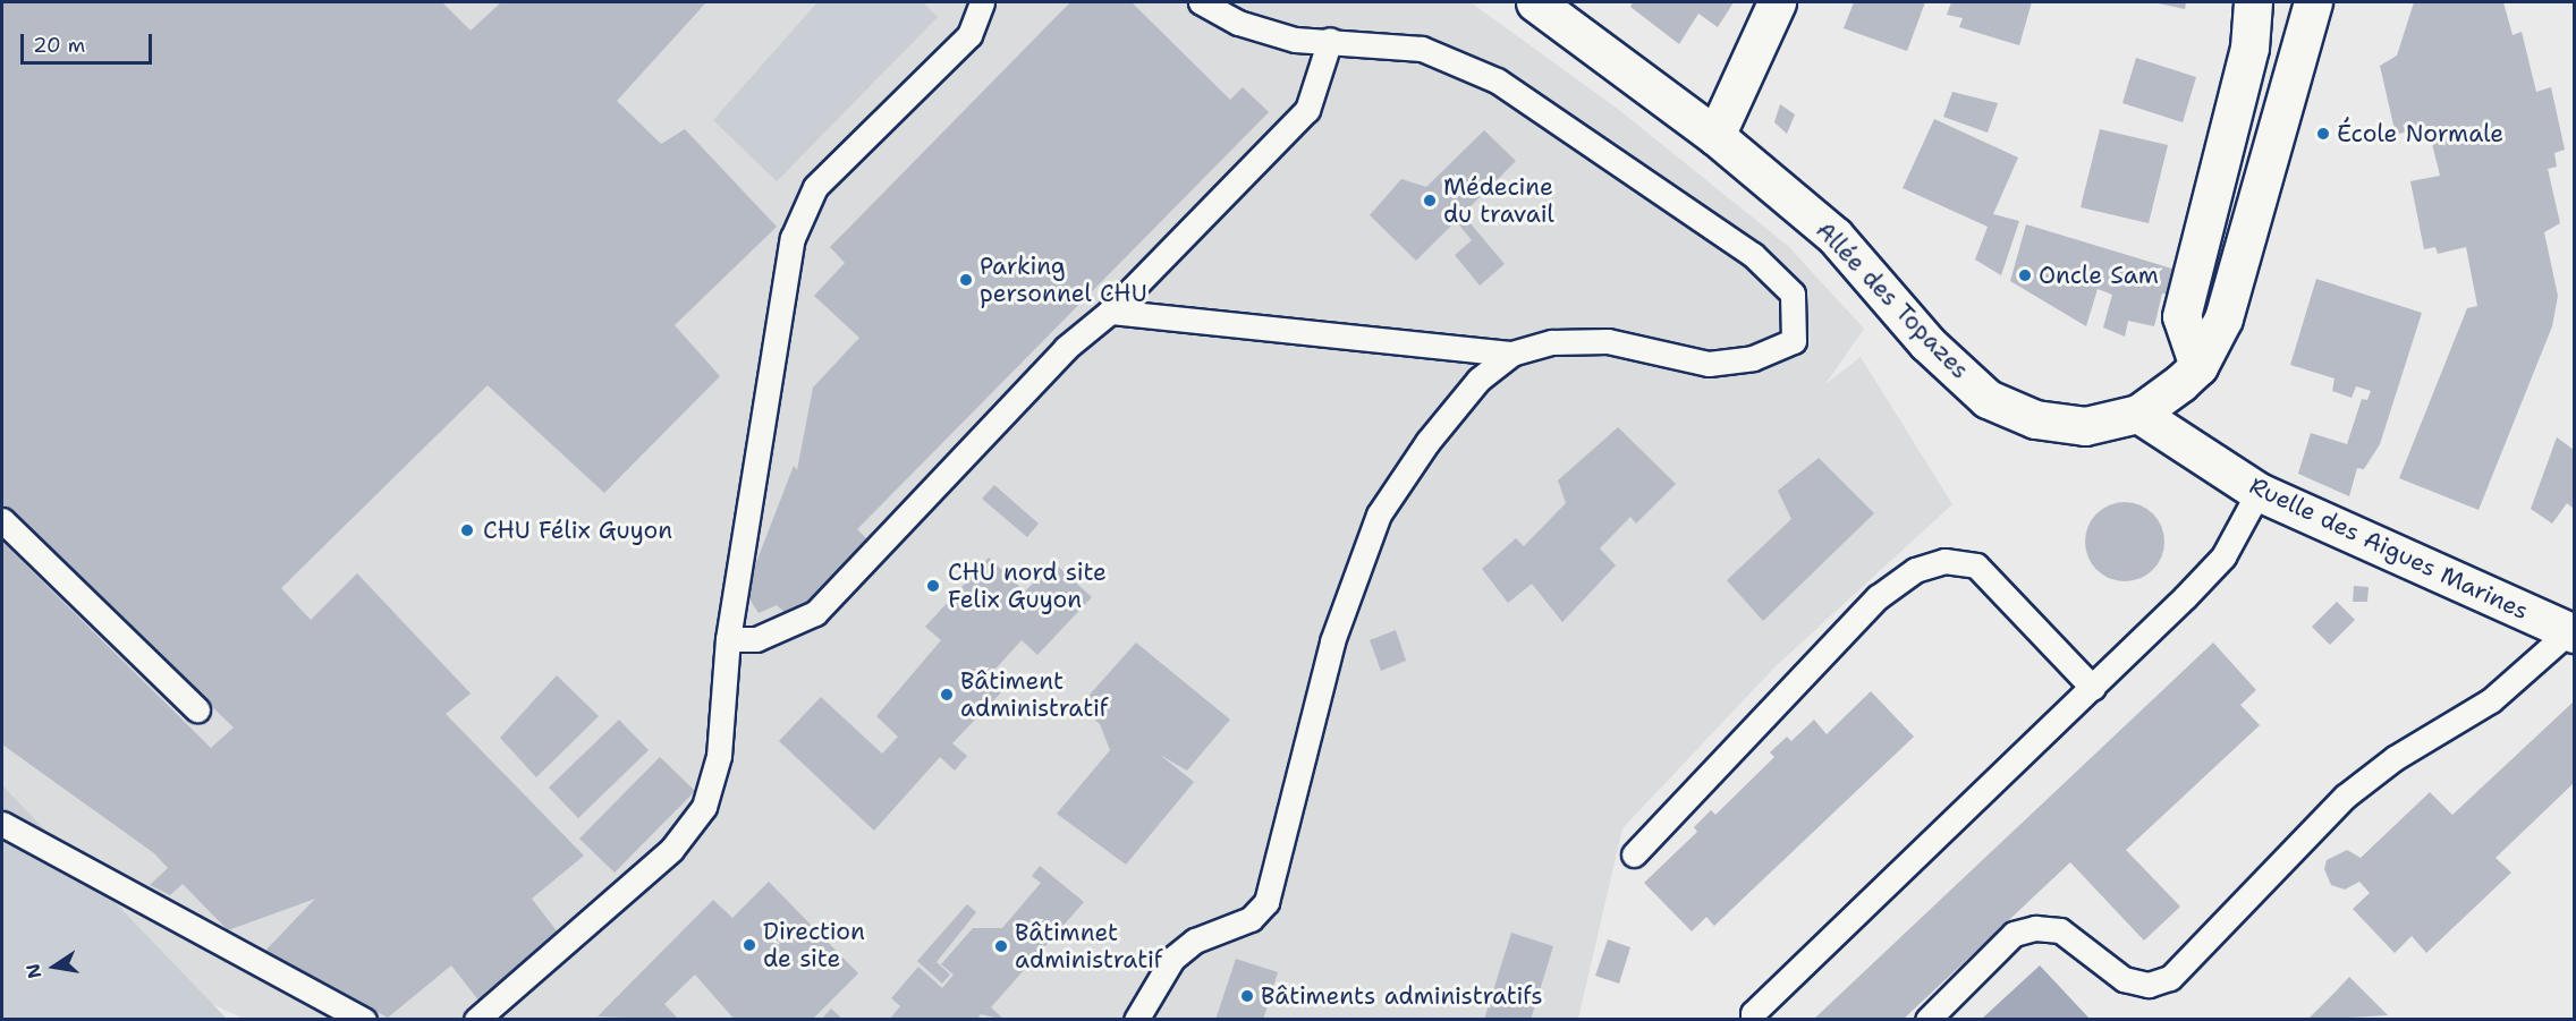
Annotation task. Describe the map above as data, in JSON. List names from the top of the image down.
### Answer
{
  "streets": {
    "main road": ["Allée des Topazes", "Ruelle des Aigues Marines"]
  },
  "crossings": [
    ["Allée des Topazes", "Ruelle des Aigues Marines"]
  ],
  "places": [
    "École Normale",
    "Médecine du travail",
    "Oncle Sam",
    "Parking personnel CHU",
    "CHU Félix Guyon",
    "CHU nord site Felix Guyon",
    "Bâtiment administratif",
    "Direction de site",
    "Bâtimnet administratif",
    "Bâtiments administratifs"
  ],
  "scale_bar": "20 m",
  "north": "left"
}
